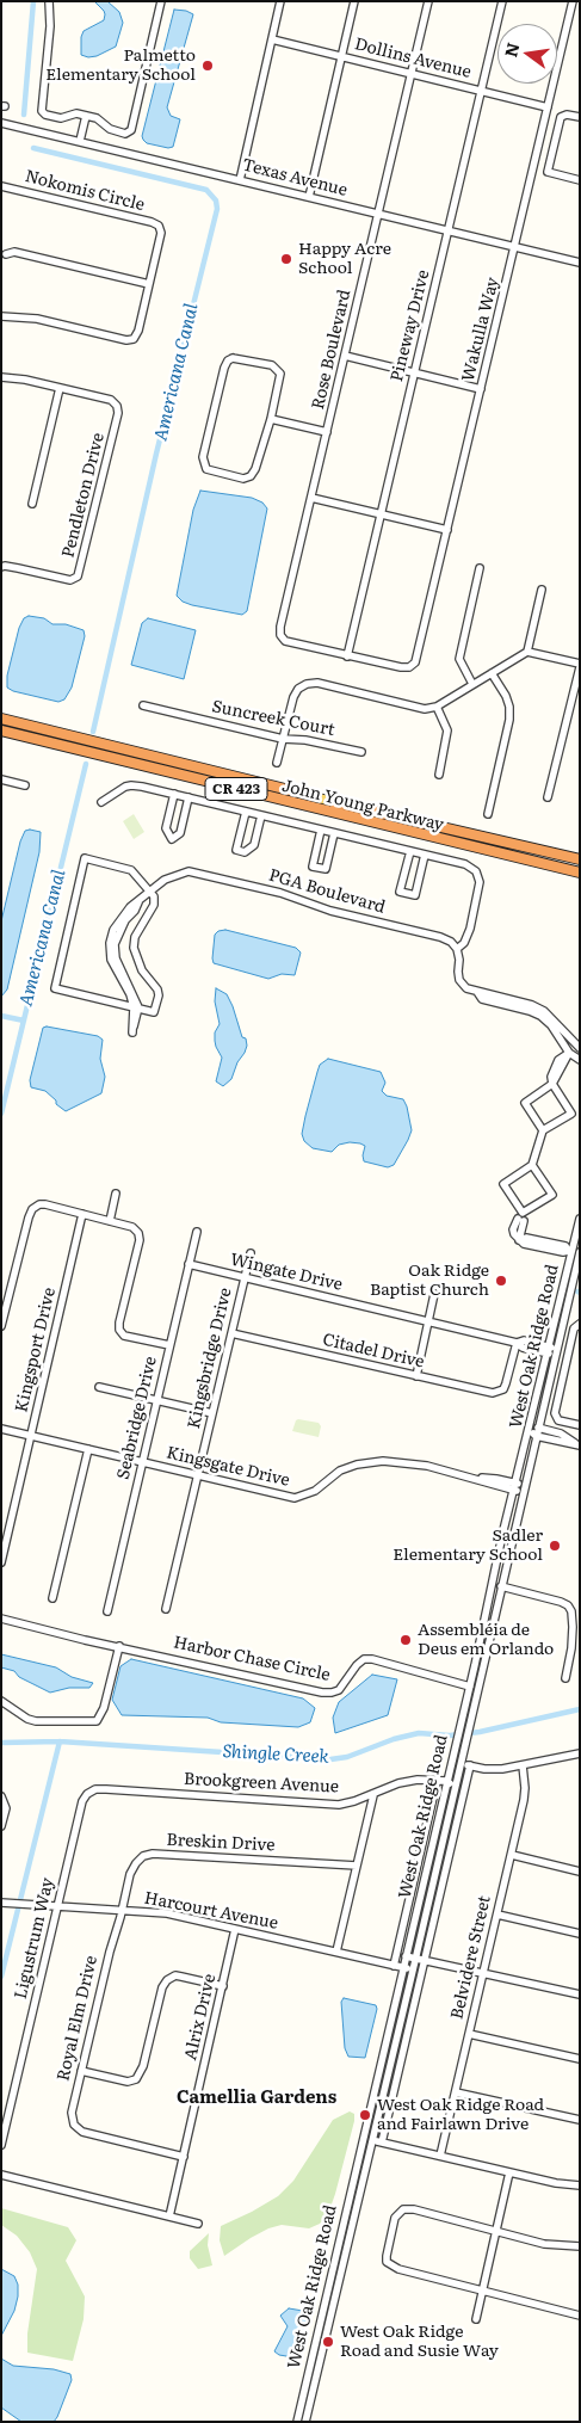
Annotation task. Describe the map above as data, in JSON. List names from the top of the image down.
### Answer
{
  "streets": {
    "highway": ["CR 423", "John Young Parkway"],
    "street": [
      "Dollins Avenue",
      "Texas Avenue",
      "Nokomis Circle",
      "Pineway Drive",
      "Wakulla Way",
      "Rose Boulevard",
      "Pendleton Drive",
      "Suncreek Court",
      "PGA Boulevard",
      "Wingate Drive",
      "West Oak Ridge Road",
      "Kingsport Drive",
      "Citadel Drive",
      "Kingsbridge Drive",
      "Seabridge Drive",
      "Kingsgate Drive",
      "Harbor Chase Circle",
      "Brookgreen Avenue",
      "Breskin Drive",
      "Harcourt Avenue",
      "Ligustrum Way",
      "Belvidere Street",
      "Alrix Drive",
      "Royal Elm Drive"
    ]
  },
  "crossings": [
    ["Dollins Avenue", "Pineway Drive"],
    ["Dollins Avenue", "Wakulla Way"],
    ["Dollins Avenue", "Rose Boulevard"],
    ["Texas Avenue", "Pineway Drive"],
    ["Texas Avenue", "Wakulla Way"],
    ["Texas Avenue", "Rose Boulevard"],
    ["Pineway Drive", "Wakulla Way"],
    ["Pineway Drive", "Rose Boulevard"],
    ["Wakulla Way", "Rose Boulevard"],
    ["Wingate Drive", "West Oak Ridge Road"],
    ["Wingate Drive", "Citadel Drive"],
    ["Wingate Drive", "Kingsbridge Drive"],
    ["Wingate Drive", "Seabridge Drive"],
    ["West Oak Ridge Road", "Kingsgate Drive"],
    ["West Oak Ridge Road", "Harbor Chase Circle"],
    ["West Oak Ridge Road", "Brookgreen Avenue"],
    ["West Oak Ridge Road", "Harcourt Avenue"],
    ["Kingsport Drive", "Kingsgate Drive"],
    ["Citadel Drive", "Kingsbridge Drive"],
    ["Kingsbridge Drive", "Kingsgate Drive"],
    ["Seabridge Drive", "Kingsgate Drive"],
    ["Brookgreen Avenue", "Ligustrum Way"],
    ["Breskin Drive", "Harcourt Avenue"],
    ["Breskin Drive", "Royal Elm Drive"],
    ["Harcourt Avenue", "Ligustrum Way"],
    ["Harcourt Avenue", "Alrix Drive"],
    ["Harcourt Avenue", "Royal Elm Drive"],
    ["Alrix Drive", "Royal Elm Drive"]
  ],
  "districts": ["Camellia Gardens"],
  "water": ["Americana Canal", "Shingle Creek"],
  "places": [
    "Palmetto Elementary School",
    "Happy Acre School",
    "Oak Ridge Baptist Church",
    "Sadler Elementary School",
    "Assembléia de Deus em Orlando",
    "West Oak Ridge Road and Fairlawn Drive",
    "West Oak Ridge Road and Susie Way"
  ],
  "north": "left"
}
